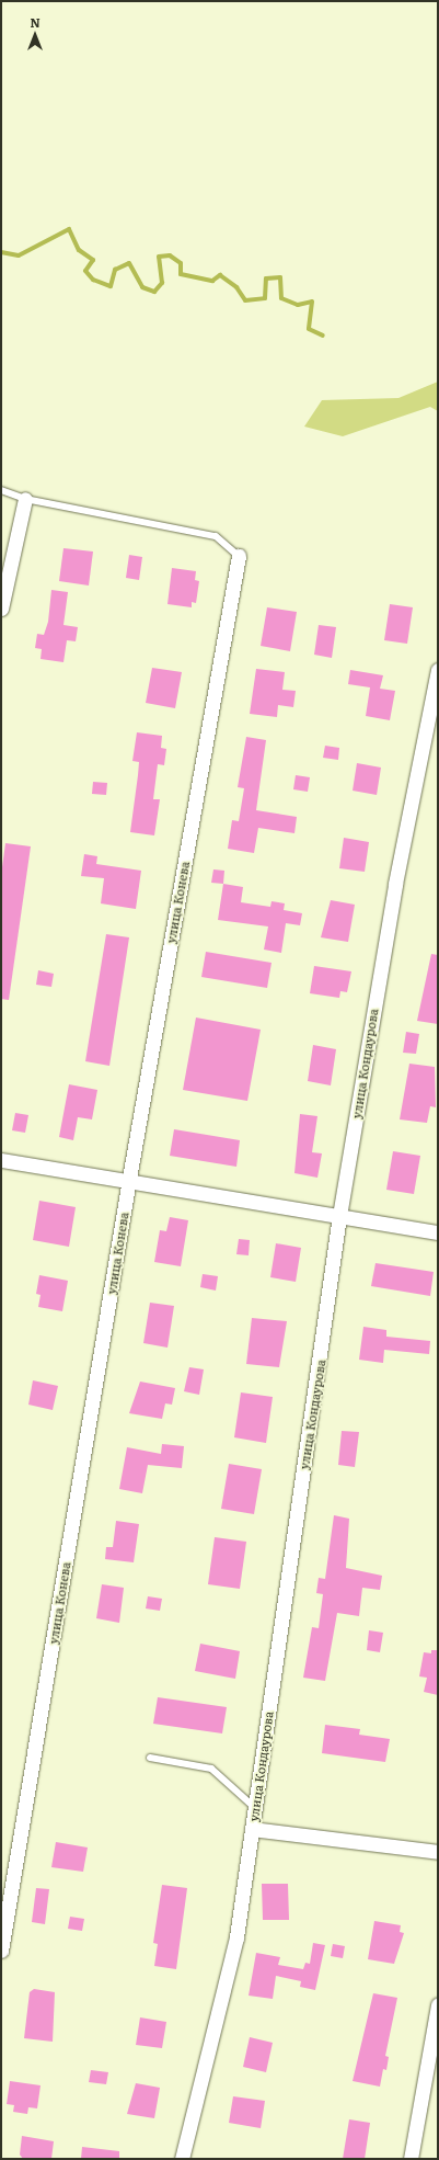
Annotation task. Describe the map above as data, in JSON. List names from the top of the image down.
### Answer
{
  "streets": {
    "street": ["улица Конева", "улица Кондаурова"]
  },
  "north": "top"
}
